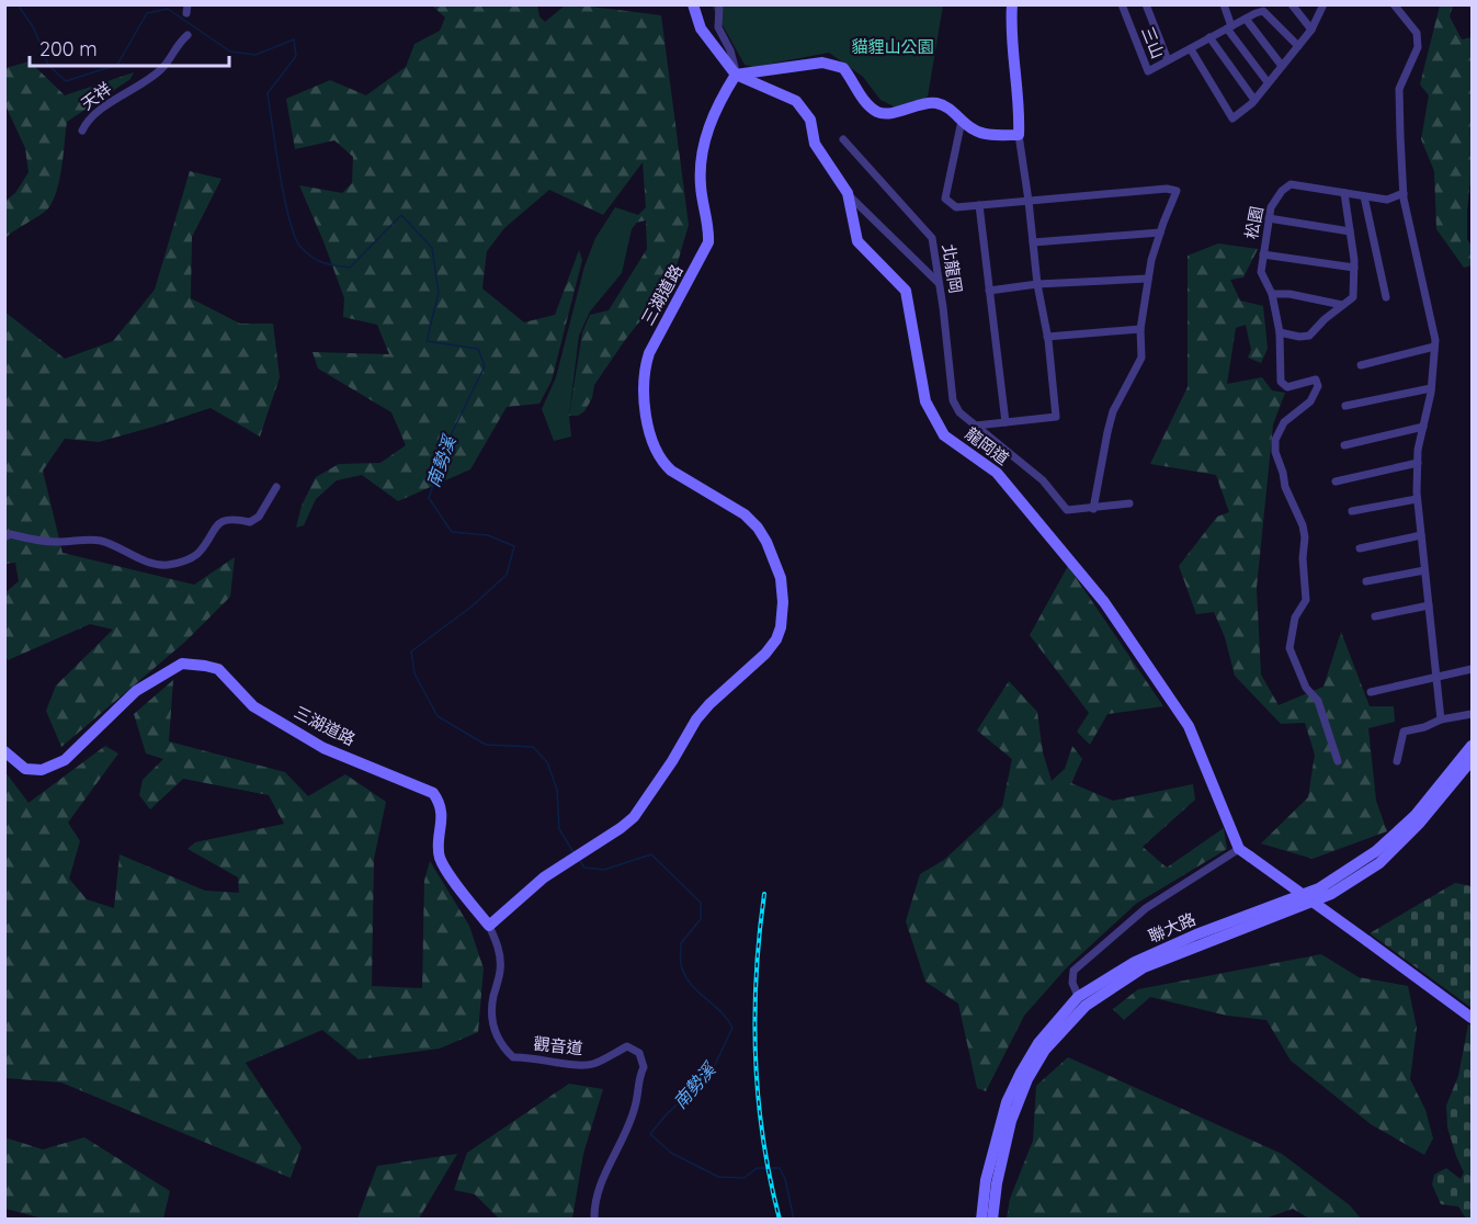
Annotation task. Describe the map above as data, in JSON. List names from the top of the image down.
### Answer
{
  "streets": {
    "street": [
      "三山",
      "天祥",
      "松園",
      "北龍岡",
      "三湖道路",
      "龍岡道",
      "聯大路",
      "觀音道"
    ]
  },
  "crossings": [
    ["三湖道路", "龍岡道"],
    ["三湖道路", "觀音道"]
  ],
  "water": ["南勢溪"],
  "parks": ["貓貍山公園"],
  "scale_bar": "200 m"
}
